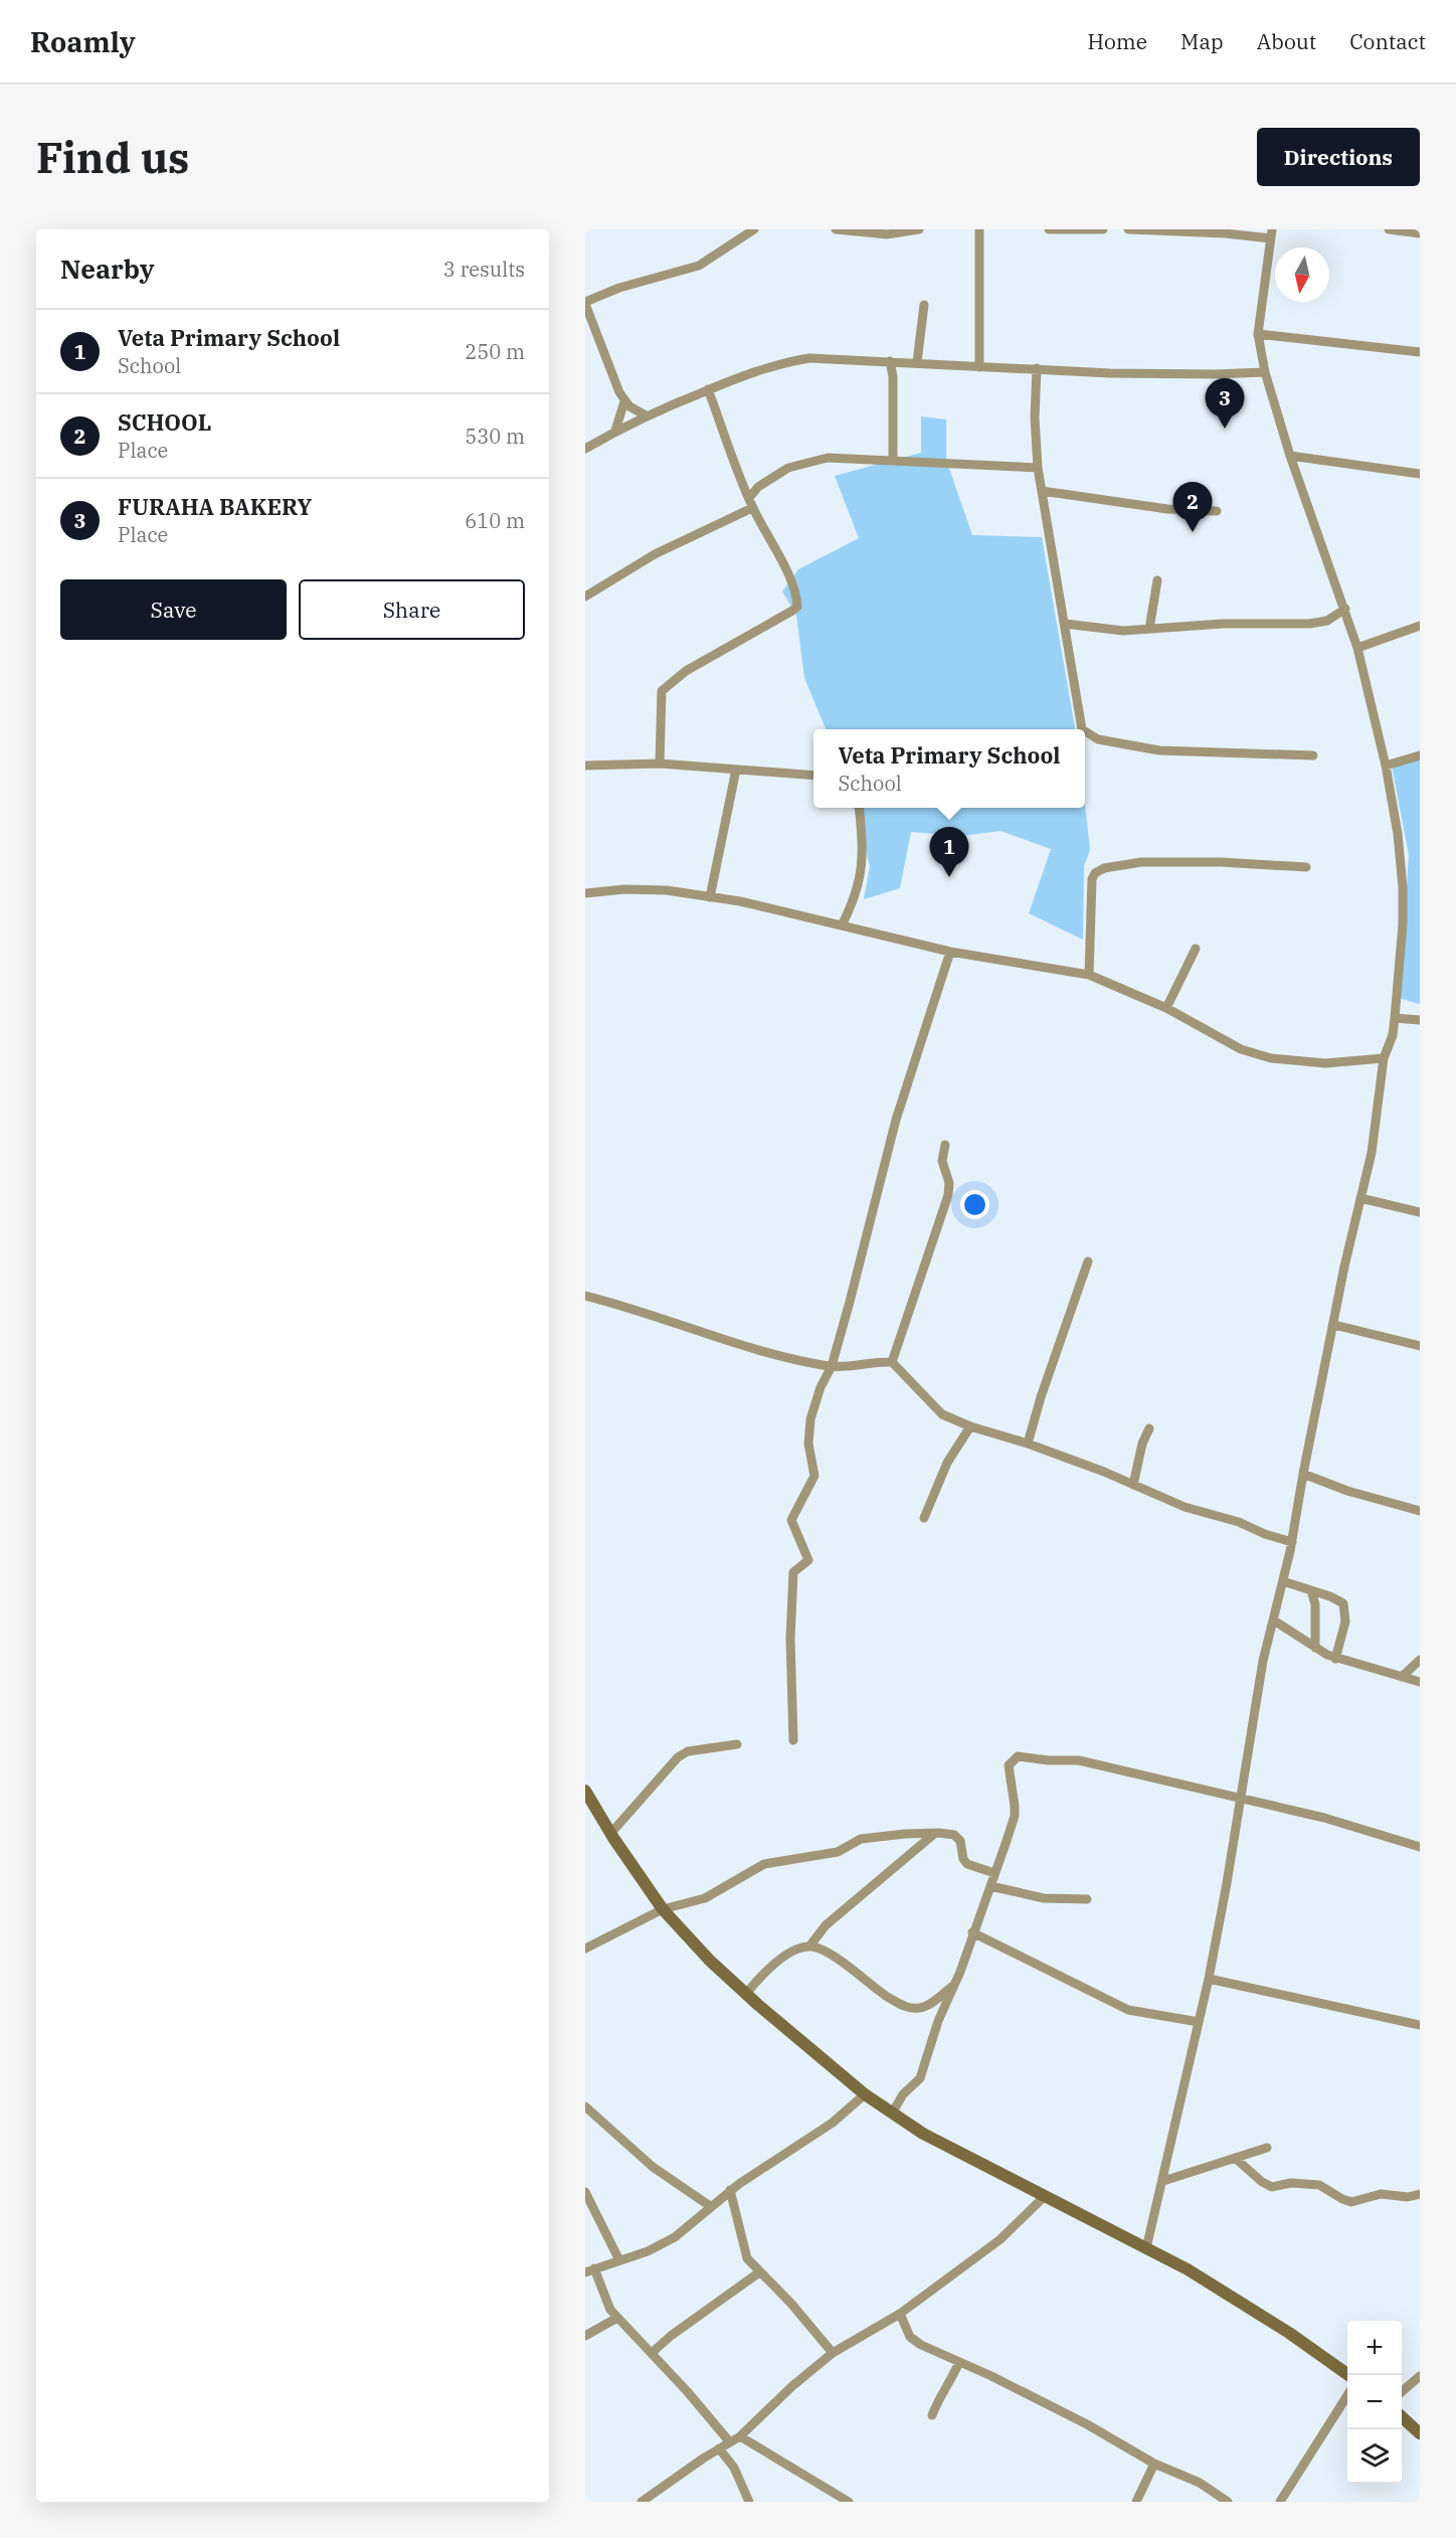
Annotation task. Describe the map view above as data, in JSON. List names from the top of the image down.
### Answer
{
  "north": "bottom",
  "page": {
    "header": "Roamly",
    "nav": [
      "Home",
      "Map",
      "About",
      "Contact"
    ],
    "buttons": [
      "Directions",
      ["Save", "Share"]
    ],
    "title": "Find us",
    "heading": ["Nearby", "3 results"],
    "list": [
      {
        "mark": "1",
        "name": "Veta Primary School",
        "note": "School",
        "value": "250 m"
      },
      {
        "mark": "2",
        "name": "SCHOOL",
        "note": "Place",
        "value": "530 m"
      },
      {
        "mark": "3",
        "name": "FURAHA BAKERY",
        "note": "Place",
        "value": "610 m"
      }
    ],
    "pins": ["3", "2", "1"],
    "popup": ["Veta Primary School", "School"],
    "map_buttons": ["+", "−"]
  }
}
